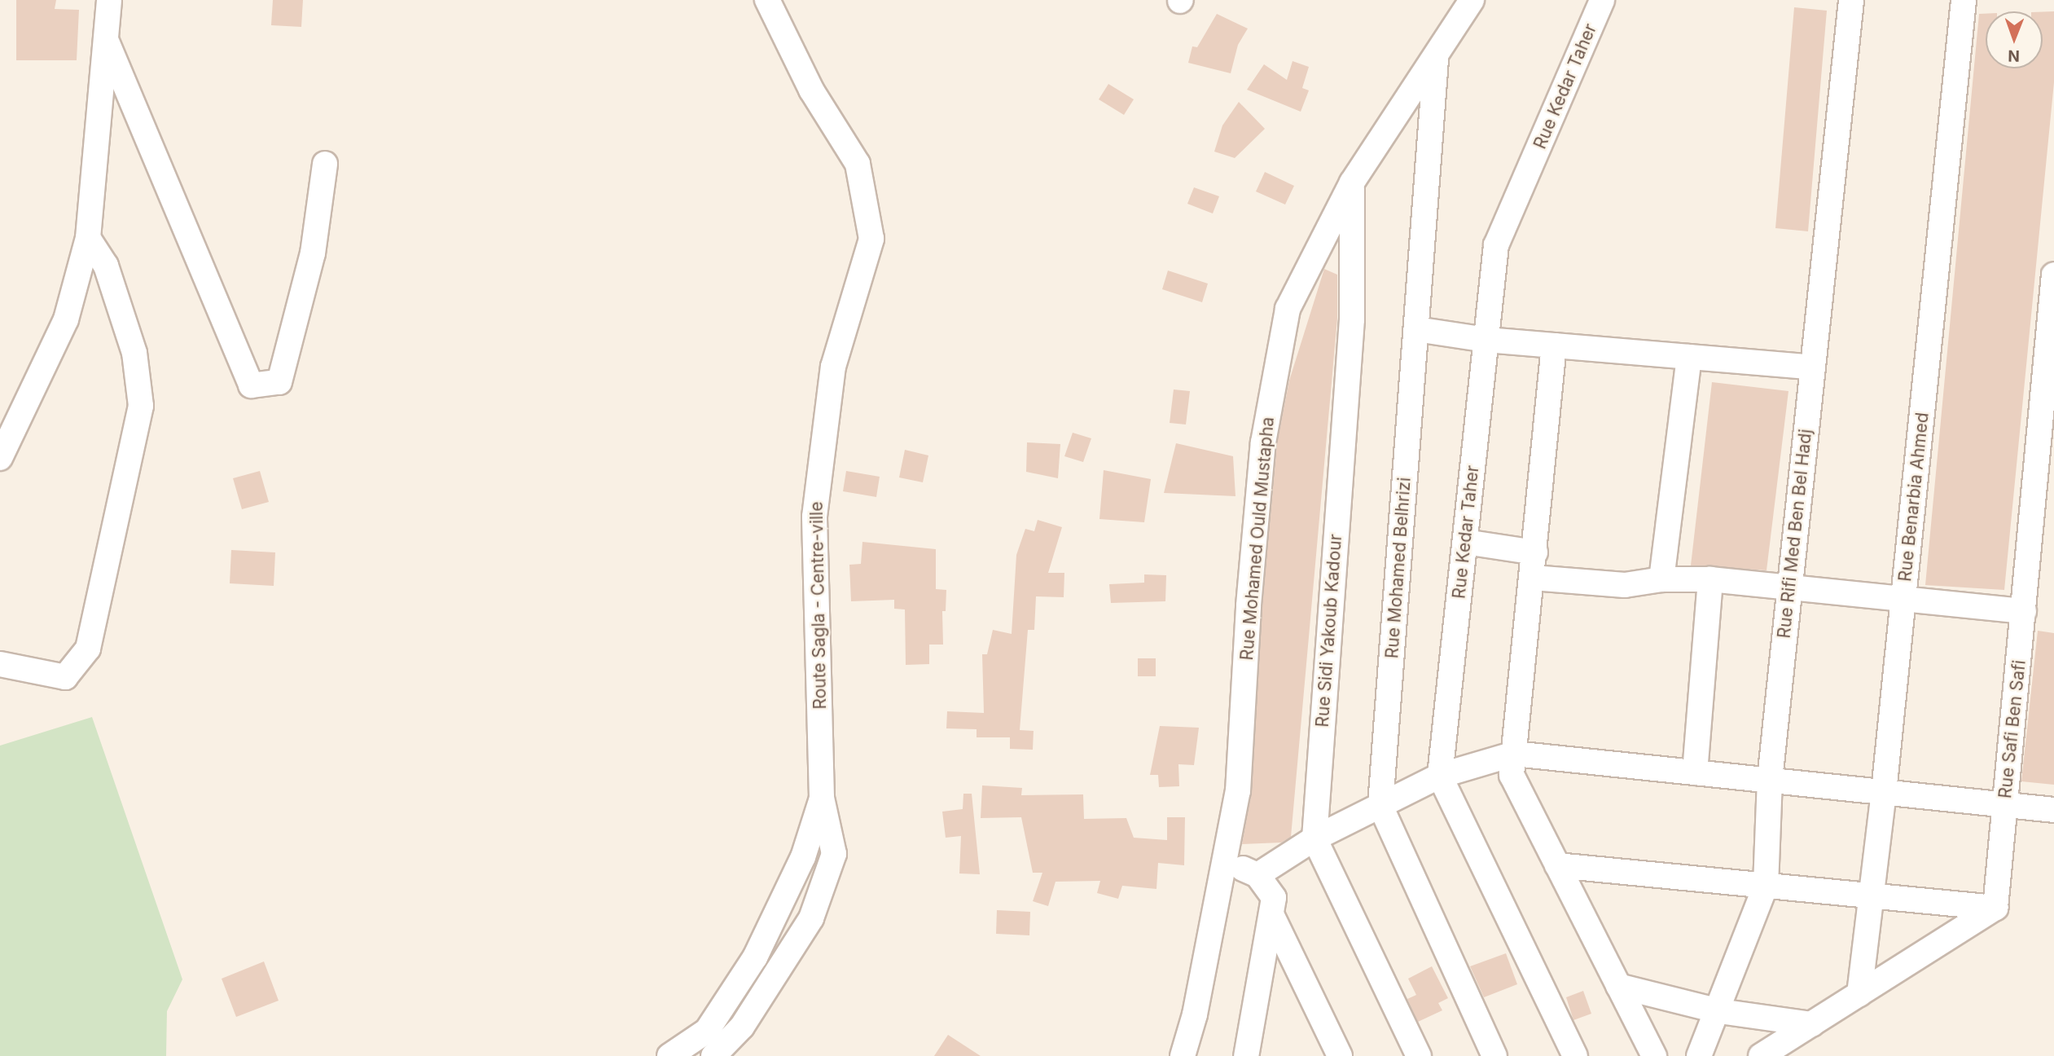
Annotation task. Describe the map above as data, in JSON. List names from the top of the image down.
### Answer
{
  "streets": {
    "street": [
      "Rue Kedar Taher",
      "Rue Benarbia Ahmed",
      "Rue Rifi Med Ben Bel Hadj",
      "Rue Mohamed Ould Mustapha",
      "Rue Mohamed Belhrizi",
      "Route Sagla - Centre-ville",
      "Rue Sidi Yakoub Kadour",
      "Rue Safi Ben Safi"
    ]
  },
  "crossings": [
    ["Rue Mohamed Ould Mustapha", "Rue Mohamed Belhrizi"],
    ["Rue Mohamed Ould Mustapha", "Rue Sidi Yakoub Kadour"]
  ],
  "north": "bottom"
}
